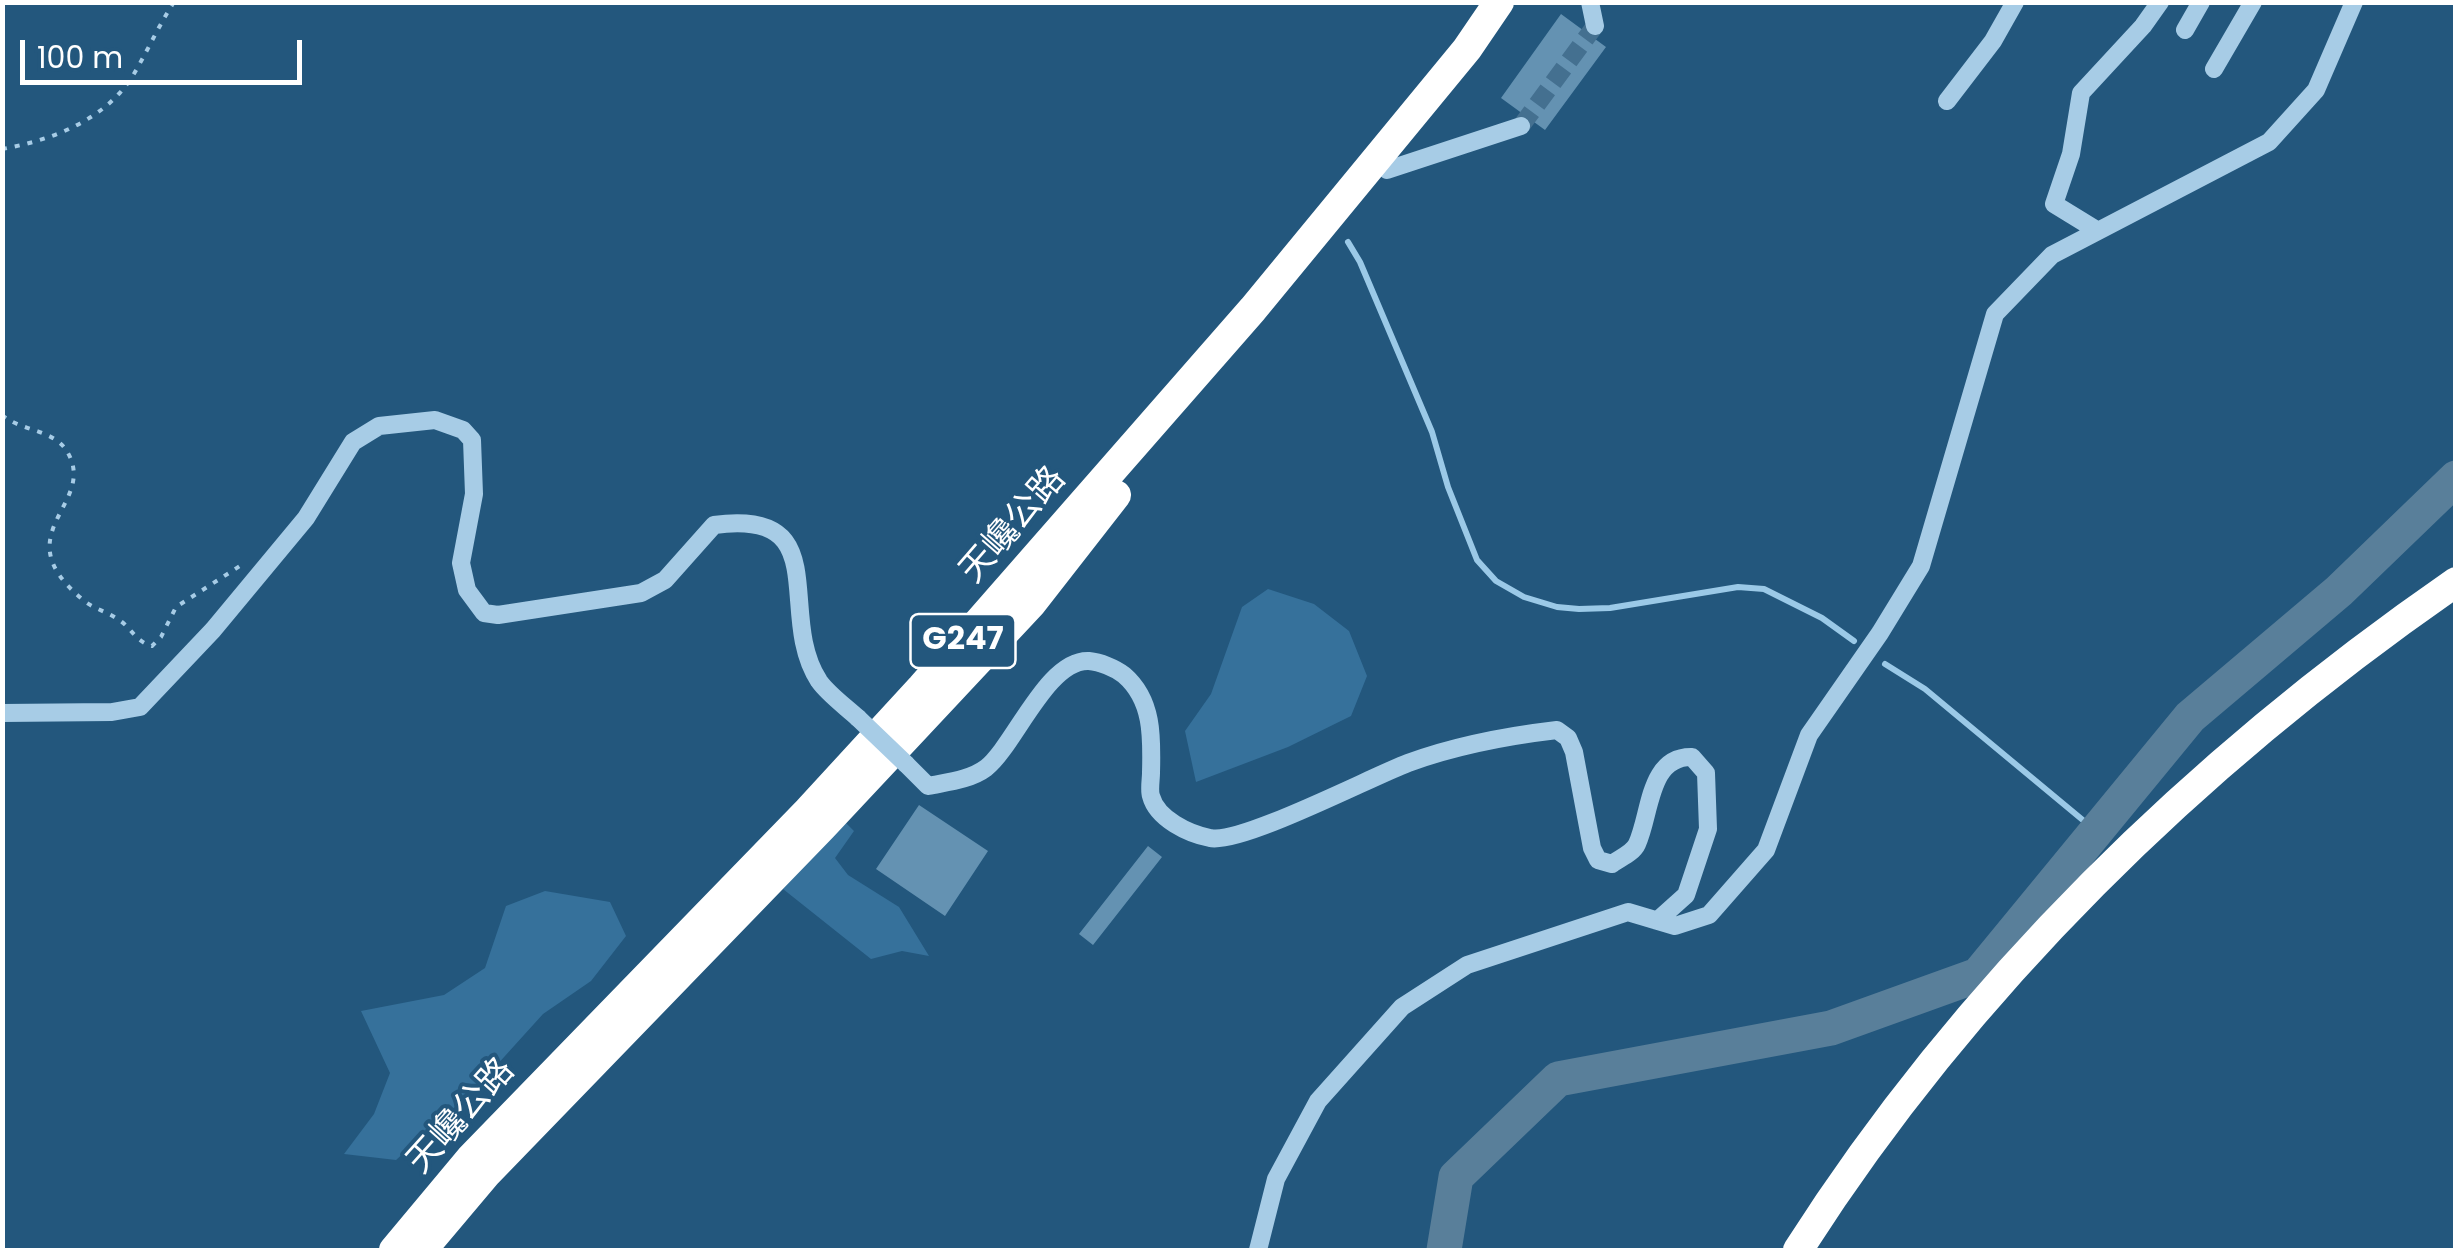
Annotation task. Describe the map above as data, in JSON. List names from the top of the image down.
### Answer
{
  "streets": {
    "highway": ["天巉公路", "G247"]
  },
  "scale_bar": "100 m"
}
